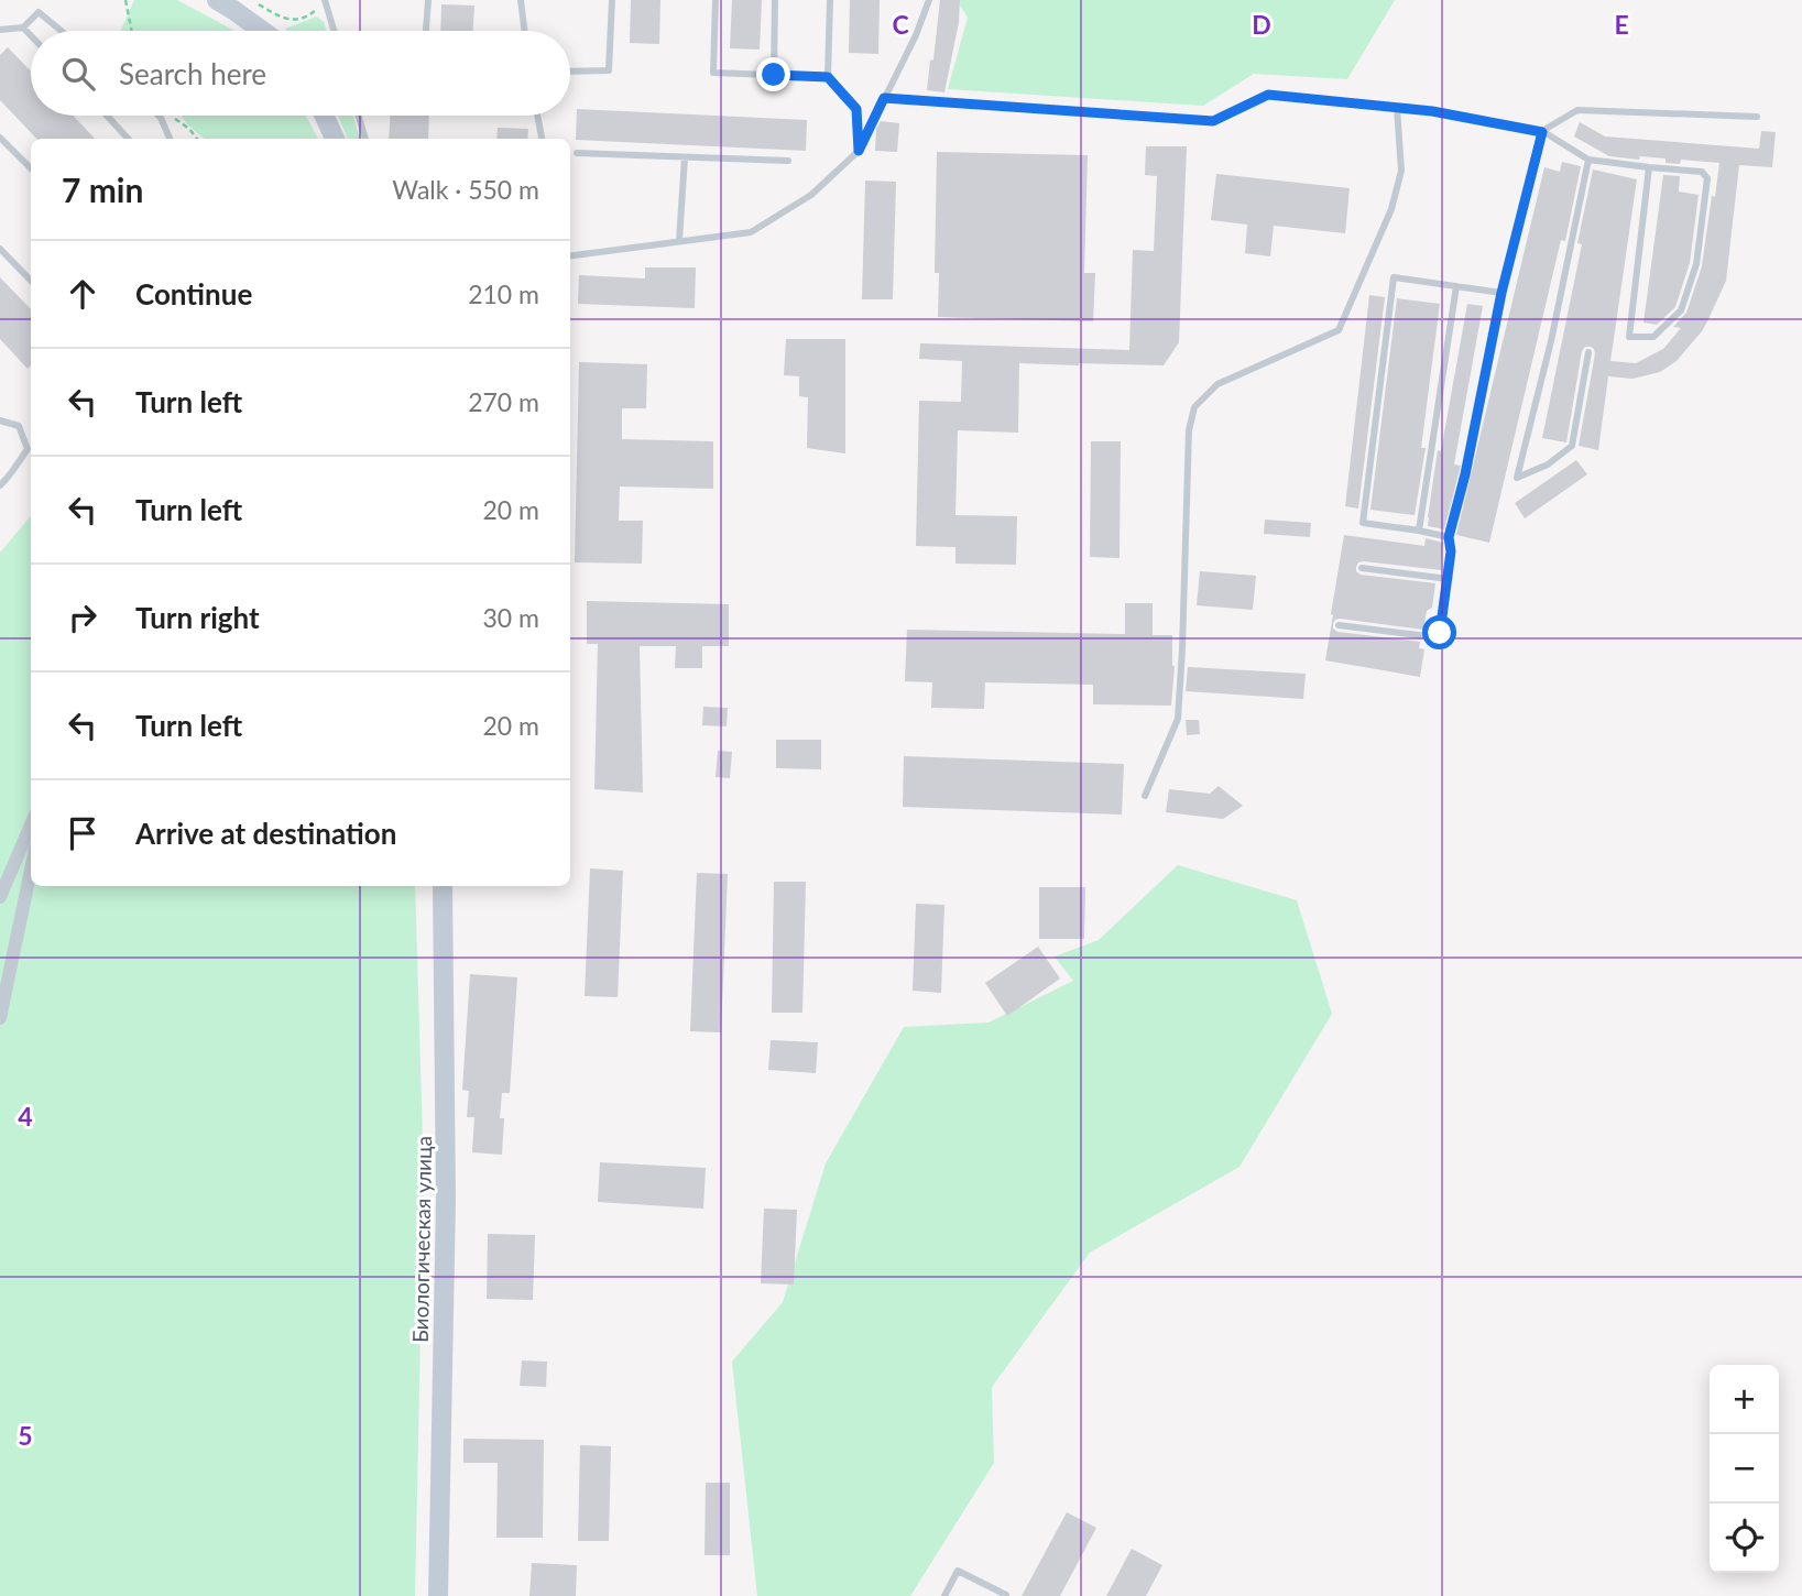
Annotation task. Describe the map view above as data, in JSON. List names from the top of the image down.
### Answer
{
  "streets": {
    "street": ["Биологическая улица"]
  },
  "page": {
    "search": "Search here",
    "heading": ["7 min", "Walk · 550 m"],
    "list": [
      ["Continue", "210 m"],
      ["Turn left", "270 m"],
      ["Turn left", "20 m"],
      ["Turn right", "30 m"],
      ["Turn left", "20 m"],
      "Arrive at destination"
    ],
    "map_buttons": ["+", "−"]
  },
  "grid": {
    "columns": ["C", "D", "E"],
    "rows": ["4", "5"]
  }
}
